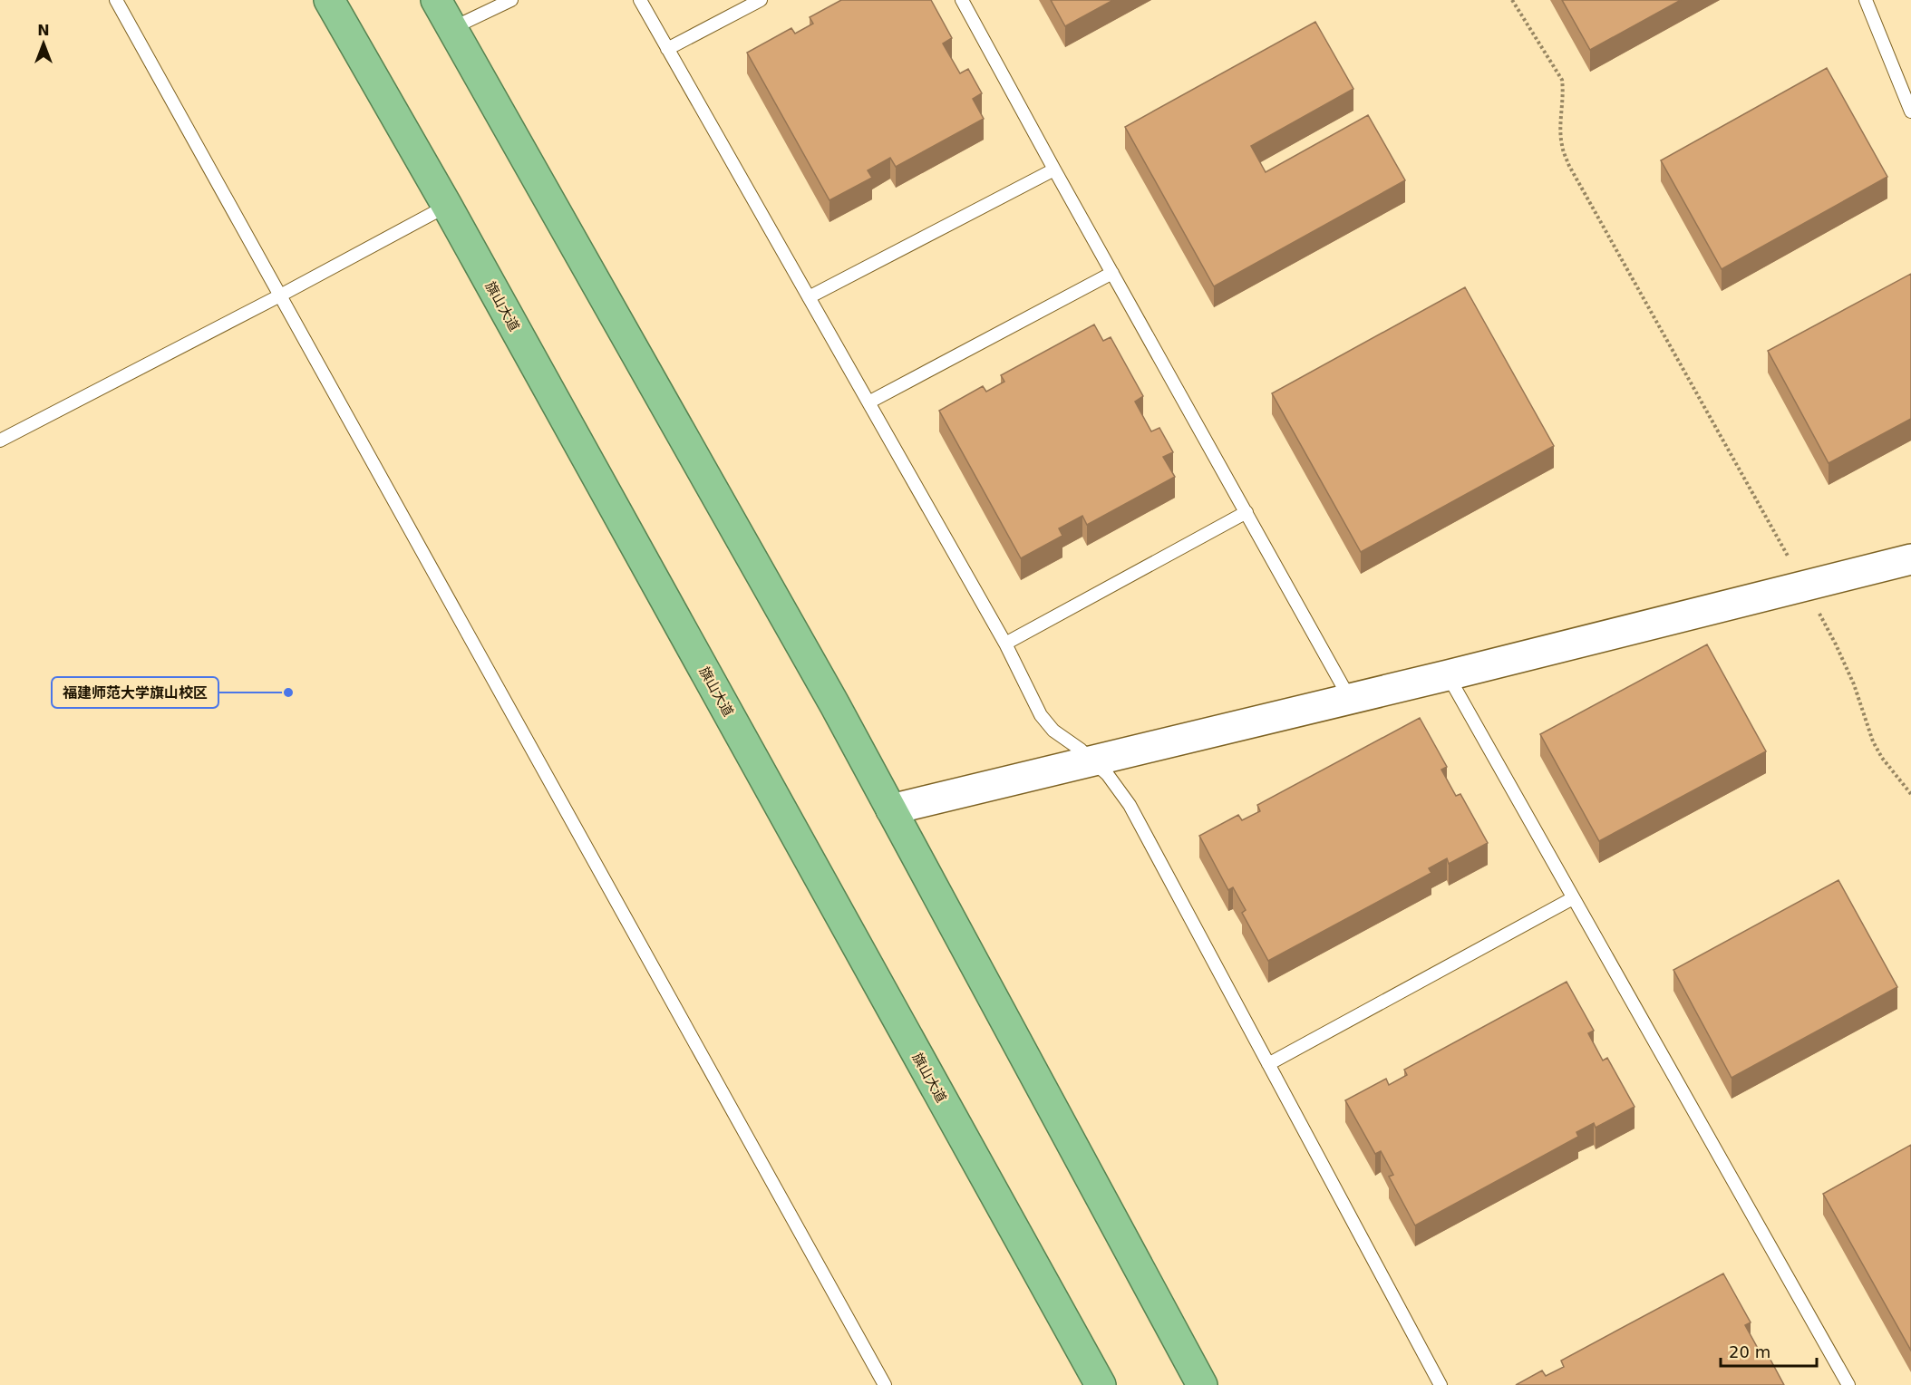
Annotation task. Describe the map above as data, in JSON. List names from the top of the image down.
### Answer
{
  "streets": {
    "highway": ["旗山大道"]
  },
  "places": ["福建师范大学旗山校区"],
  "scale_bar": "20 m",
  "north": "top"
}
